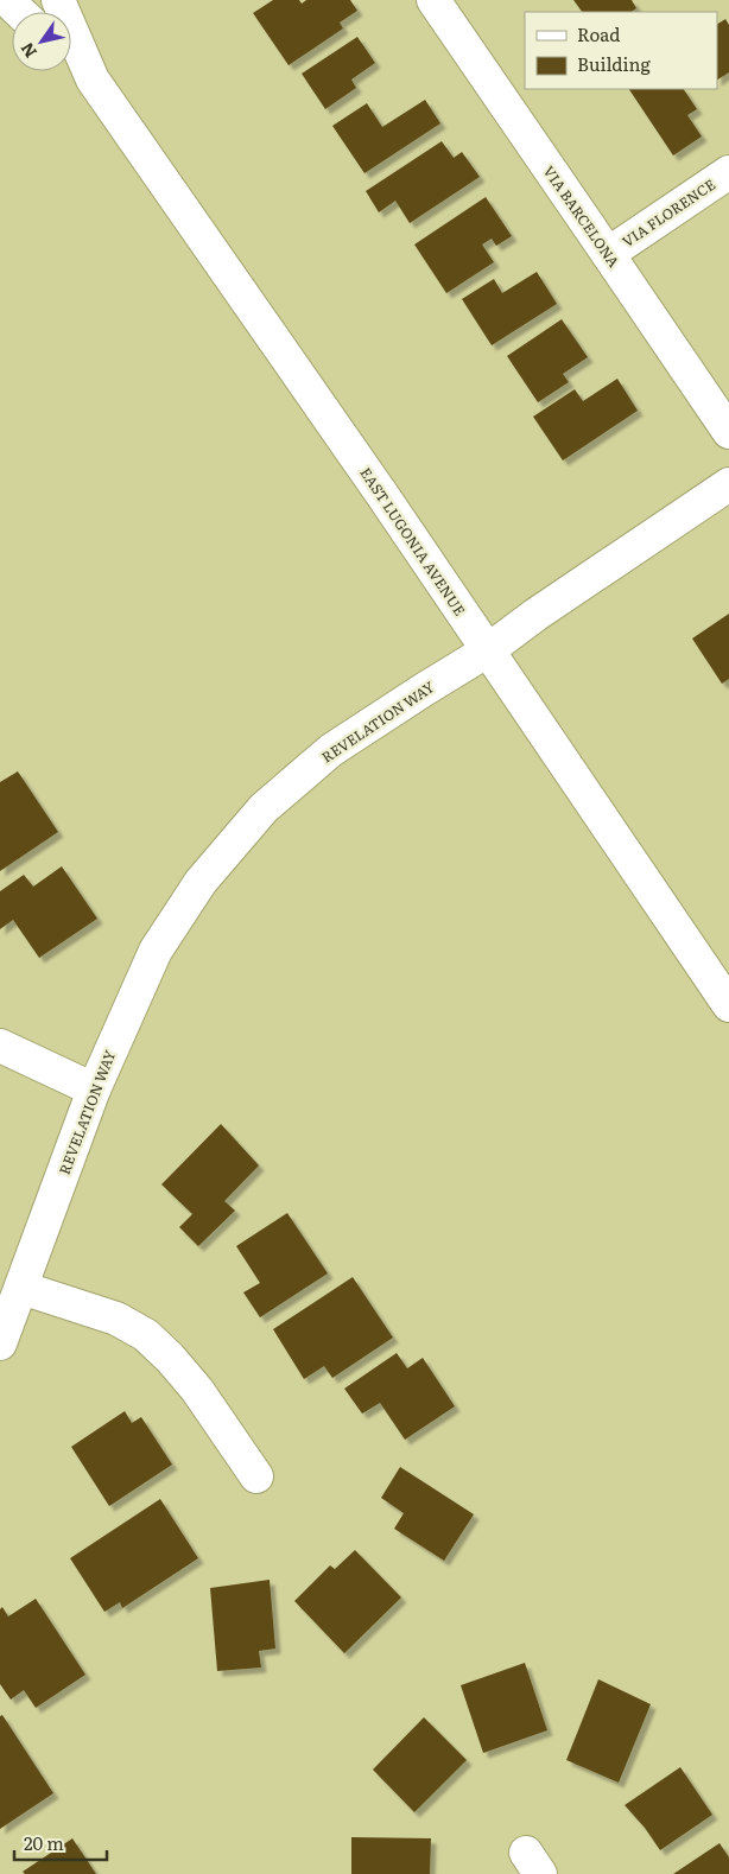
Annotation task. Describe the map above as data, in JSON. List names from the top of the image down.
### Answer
{
  "streets": {
    "street": [
      "VIA FLORENCE",
      "VIA BARCELONA",
      "EAST LUGONIA AVENUE",
      "REVELATION WAY"
    ]
  },
  "crossings": [
    ["VIA FLORENCE", "VIA BARCELONA"],
    ["EAST LUGONIA AVENUE", "REVELATION WAY"]
  ],
  "legend": ["Road", "Building"],
  "scale_bar": "20 m",
  "north": "bottom left"
}
